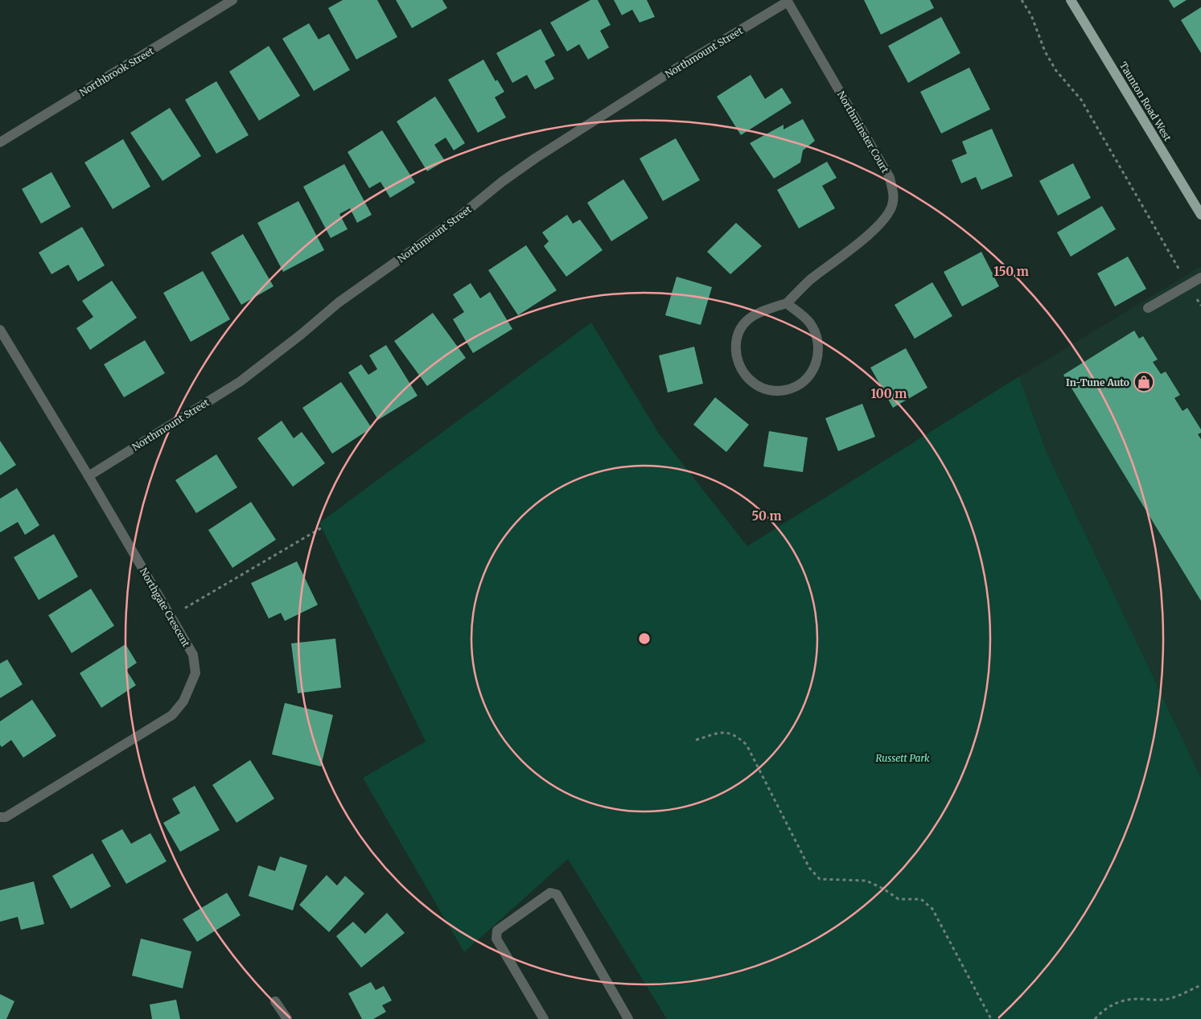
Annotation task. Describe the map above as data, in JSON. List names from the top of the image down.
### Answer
{
  "streets": {
    "main road": ["Taunton Road West"],
    "street": [
      "Northmount Street",
      "Northbrook Street",
      "Northminster Court",
      "Northgate Crescent"
    ]
  },
  "crossings": [
    ["Northmount Street", "Northminster Court"],
    ["Northmount Street", "Northgate Crescent"]
  ],
  "parks": ["Russett Park"],
  "places": {
    "shop": ["In-Tune Auto"]
  },
  "rings": ["150 m", "100 m", "50 m"]
}
